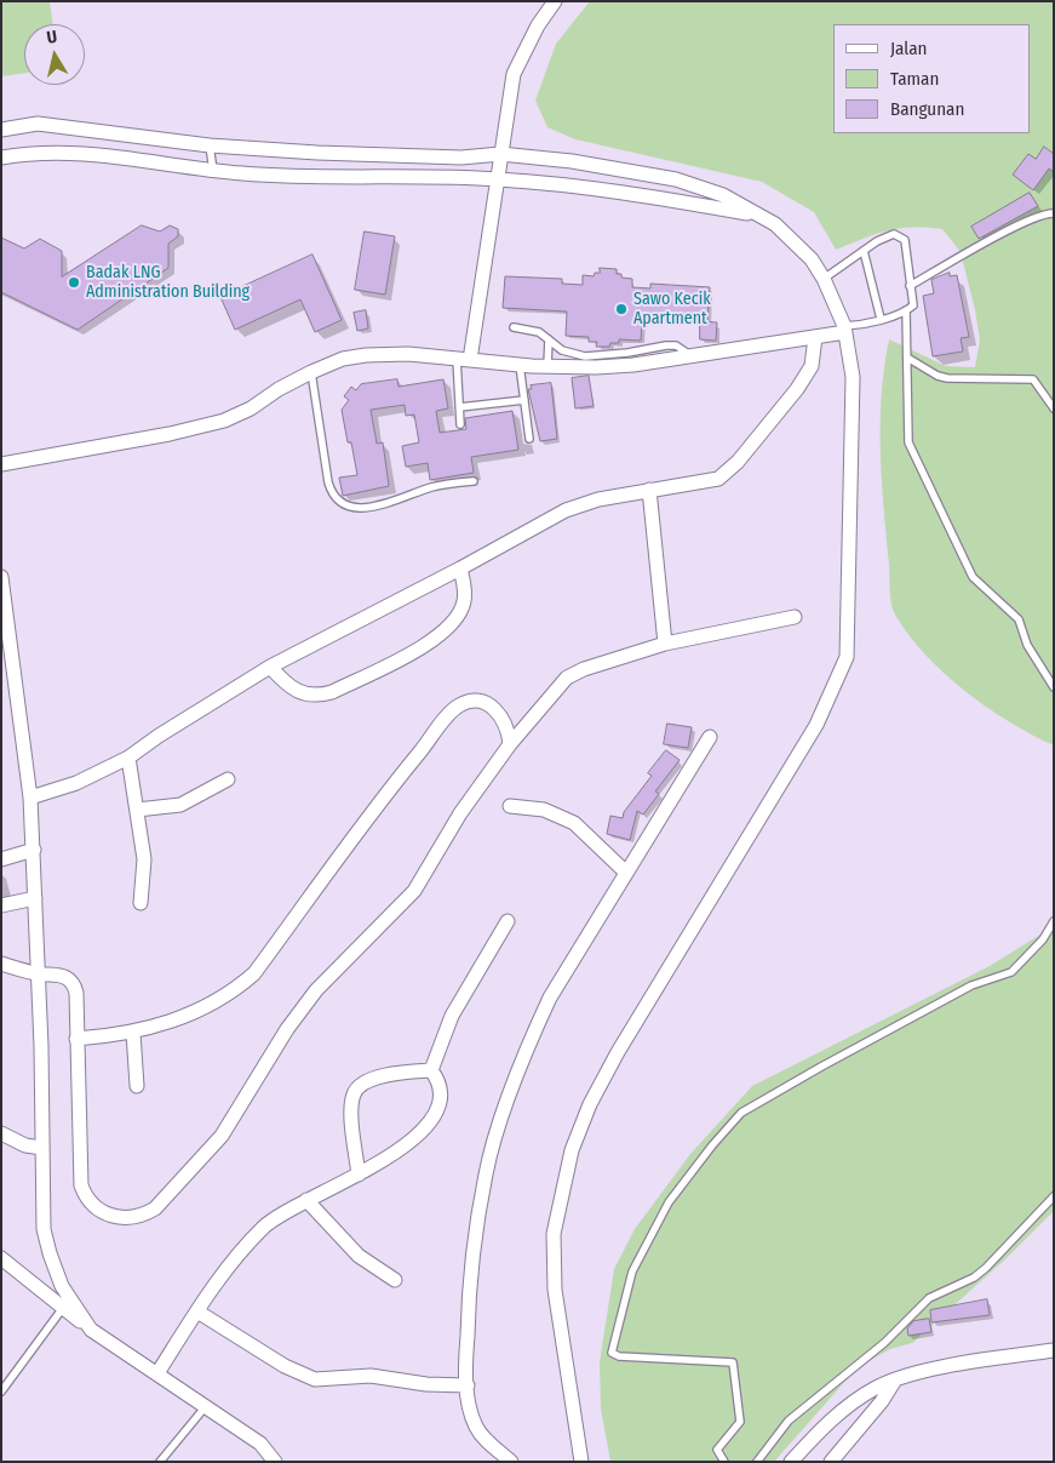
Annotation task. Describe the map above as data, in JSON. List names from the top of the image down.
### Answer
{
  "places": ["Badak LNG Administration Building", "Sawo Kecik Apartment"],
  "legend": ["Jalan", "Taman", "Bangunan"],
  "north": "top"
}
